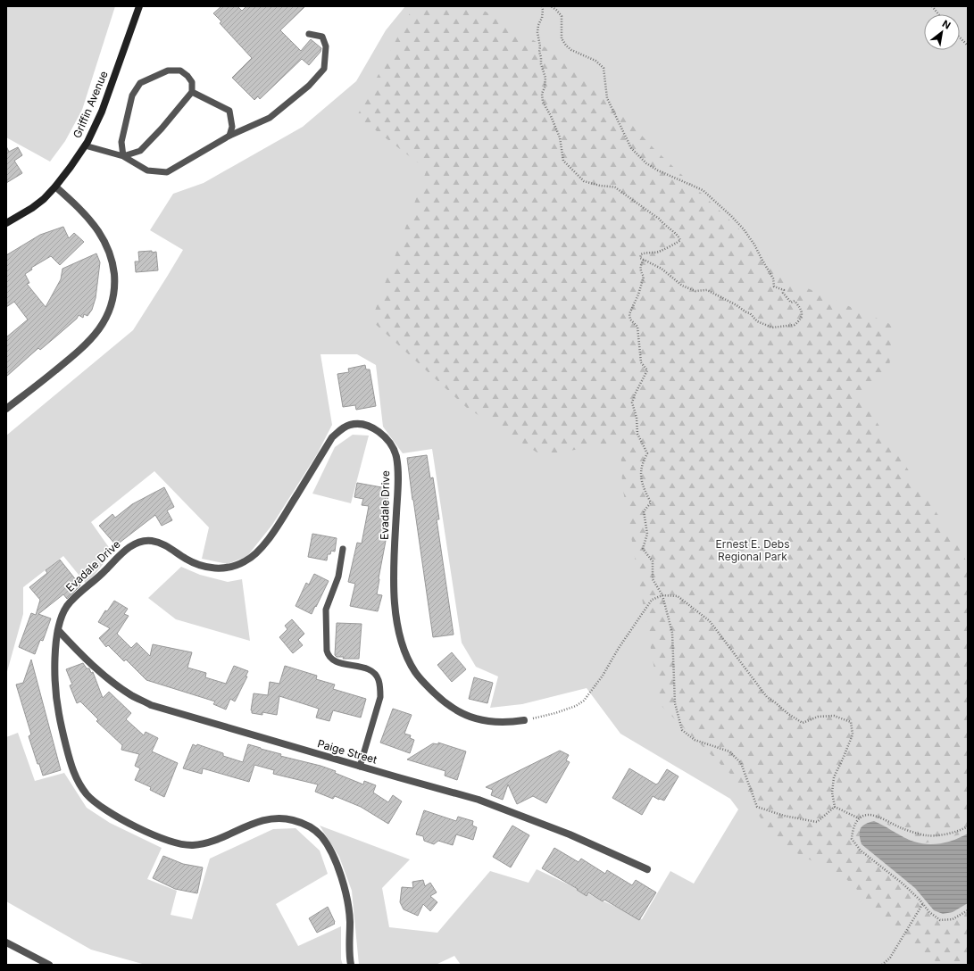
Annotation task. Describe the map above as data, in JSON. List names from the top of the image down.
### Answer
{
  "streets": {
    "street": ["Griffin Avenue", "Evadale Drive", "Paige Street"]
  },
  "crossings": [
    ["Evadale Drive", "Paige Street"]
  ],
  "parks": ["Ernest E. Debs Regional Park"],
  "north": "top right"
}
